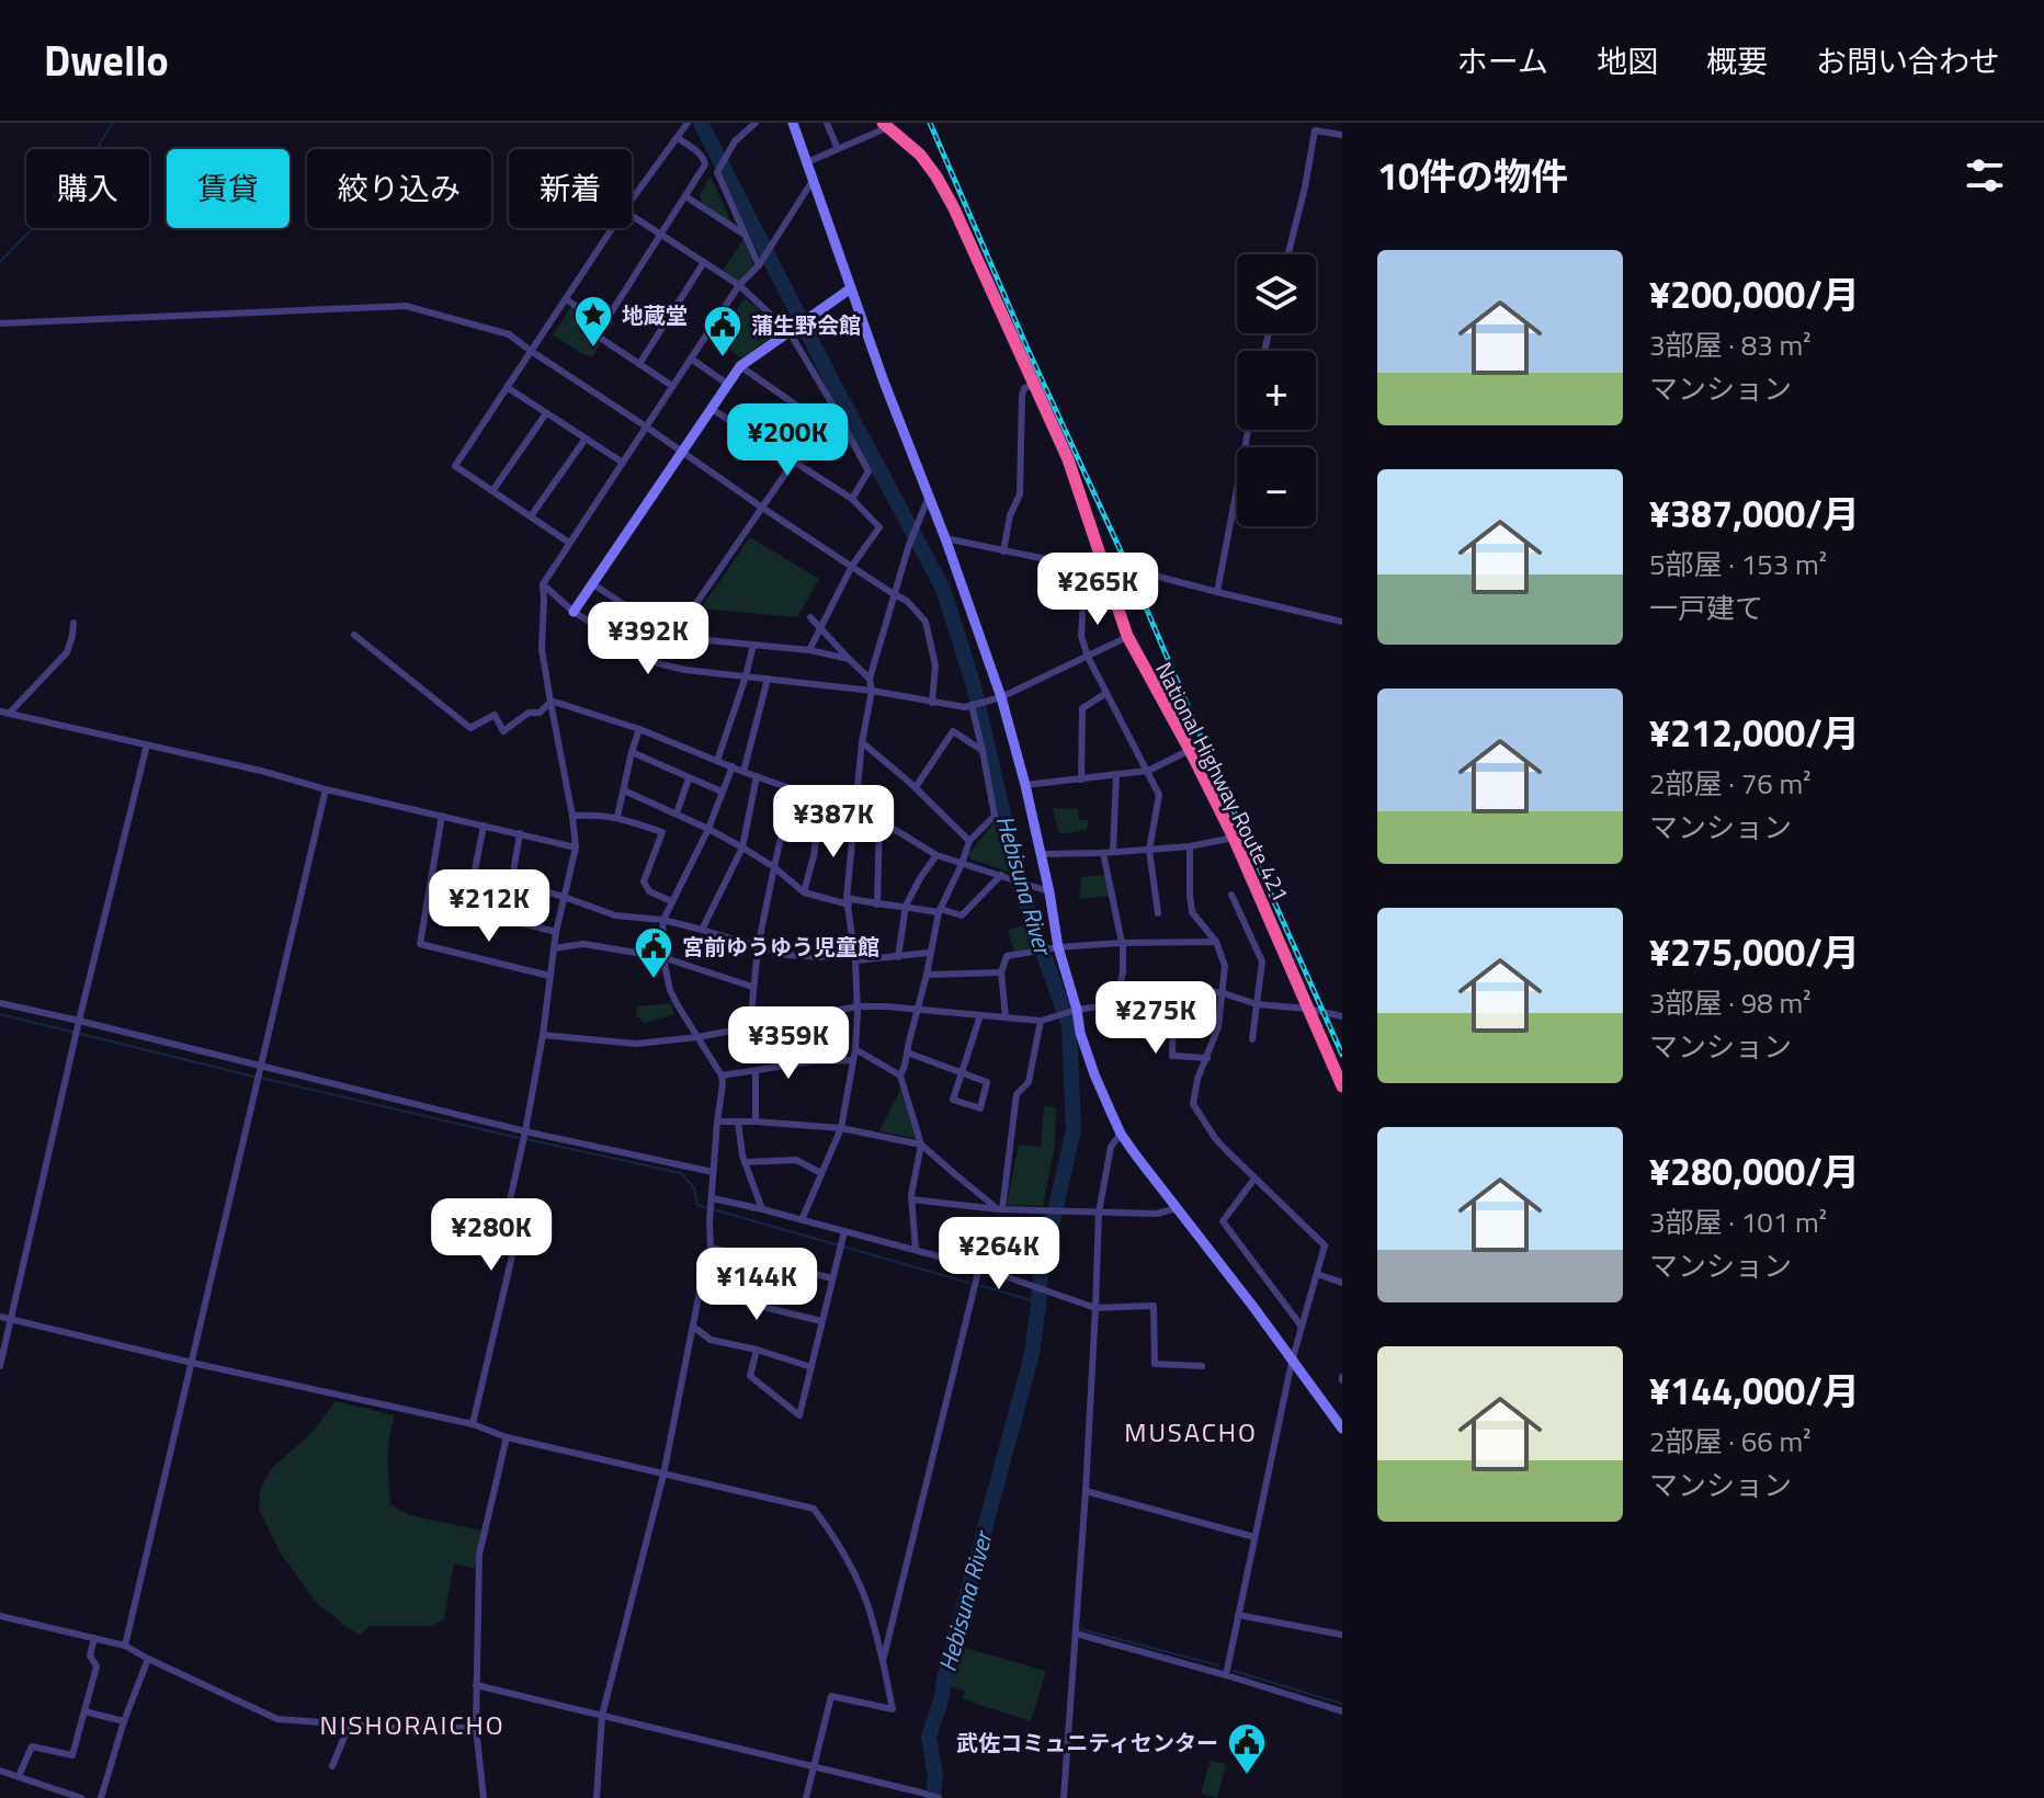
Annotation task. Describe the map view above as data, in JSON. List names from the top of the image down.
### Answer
{
  "streets": {
    "highway": ["National Highway Route 421"]
  },
  "districts": ["MUSACHO", "NISHORAICHO"],
  "water": ["Hebisuna River"],
  "places": {
    "place": ["地蔵堂"],
    "public building": ["蒲生野会館", "宮前ゆうゆう児童館", "武佐コミュニティセンター"]
  },
  "page": {
    "header": "Dwello",
    "nav": [
      "ホーム",
      "地図",
      "概要",
      "お問い合わせ"
    ],
    "heading": "10件の物件",
    "chip": [
      "購入",
      "賃貸",
      "絞り込み",
      "新着"
    ],
    "list": [
      {
        "name": "¥200,000/月",
        "note": "3部屋 · 83 m² · マンション"
      },
      {
        "name": "¥387,000/月",
        "note": "5部屋 · 153 m² · 一戸建て"
      },
      {
        "name": "¥212,000/月",
        "note": "2部屋 · 76 m² · マンション"
      },
      {
        "name": "¥275,000/月",
        "note": "3部屋 · 98 m² · マンション"
      },
      {
        "name": "¥280,000/月",
        "note": "3部屋 · 101 m² · マンション"
      },
      {
        "name": "¥144,000/月",
        "note": "2部屋 · 66 m² · マンション"
      }
    ],
    "map_buttons": ["+", "−"],
    "price": [
      "¥200K",
      "¥265K",
      "¥392K",
      "¥387K",
      "¥212K",
      "¥275K",
      "¥359K",
      "¥280K",
      "¥264K",
      "¥144K"
    ]
  }
}
